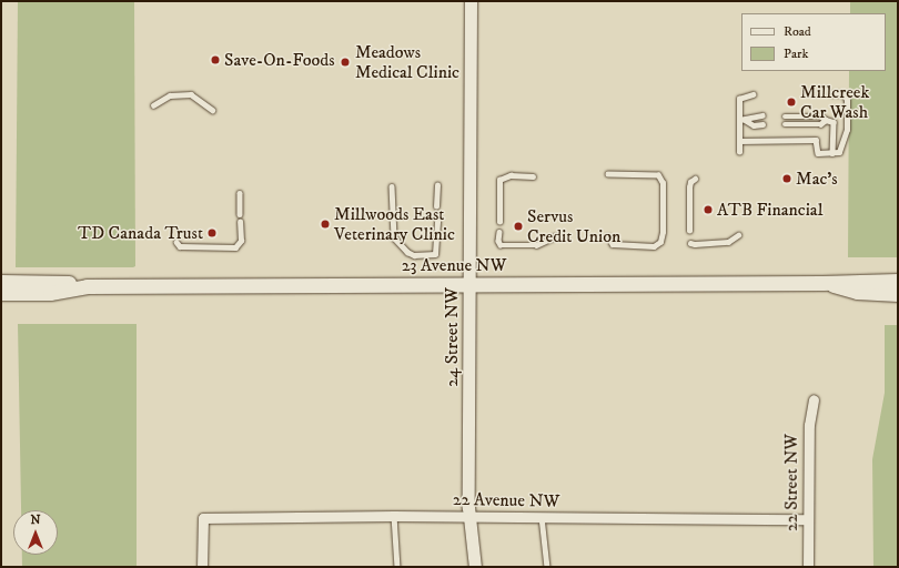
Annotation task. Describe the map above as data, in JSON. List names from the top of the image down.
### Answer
{
  "streets": {
    "main road": ["23 Avenue NW"],
    "street": ["24 Street NW", "22 Street NW", "22 Avenue NW"]
  },
  "crossings": [
    ["23 Avenue NW", "24 Street NW"],
    ["24 Street NW", "22 Avenue NW"],
    ["22 Street NW", "22 Avenue NW"]
  ],
  "places": [
    "Save-On-Foods",
    "Meadows Medical Clinic",
    "Millcreek Car Wash",
    "Mac's",
    "ATB Financial",
    "Millwoods East Veterinary Clinic",
    "Servus Credit Union",
    "TD Canada Trust"
  ],
  "legend": ["Road", "Park"],
  "north": "top"
}
